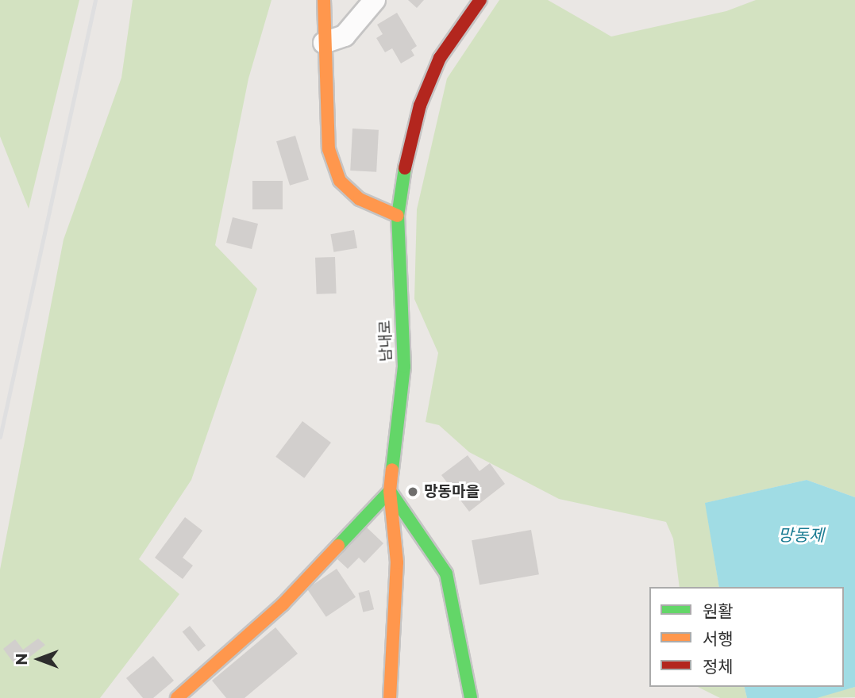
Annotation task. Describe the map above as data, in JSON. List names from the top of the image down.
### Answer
{
  "streets": {
    "street": ["남내로"]
  },
  "water": ["망동제"],
  "places": ["망동마을"],
  "legend": ["원활", "서행", "정체"],
  "north": "left"
}
